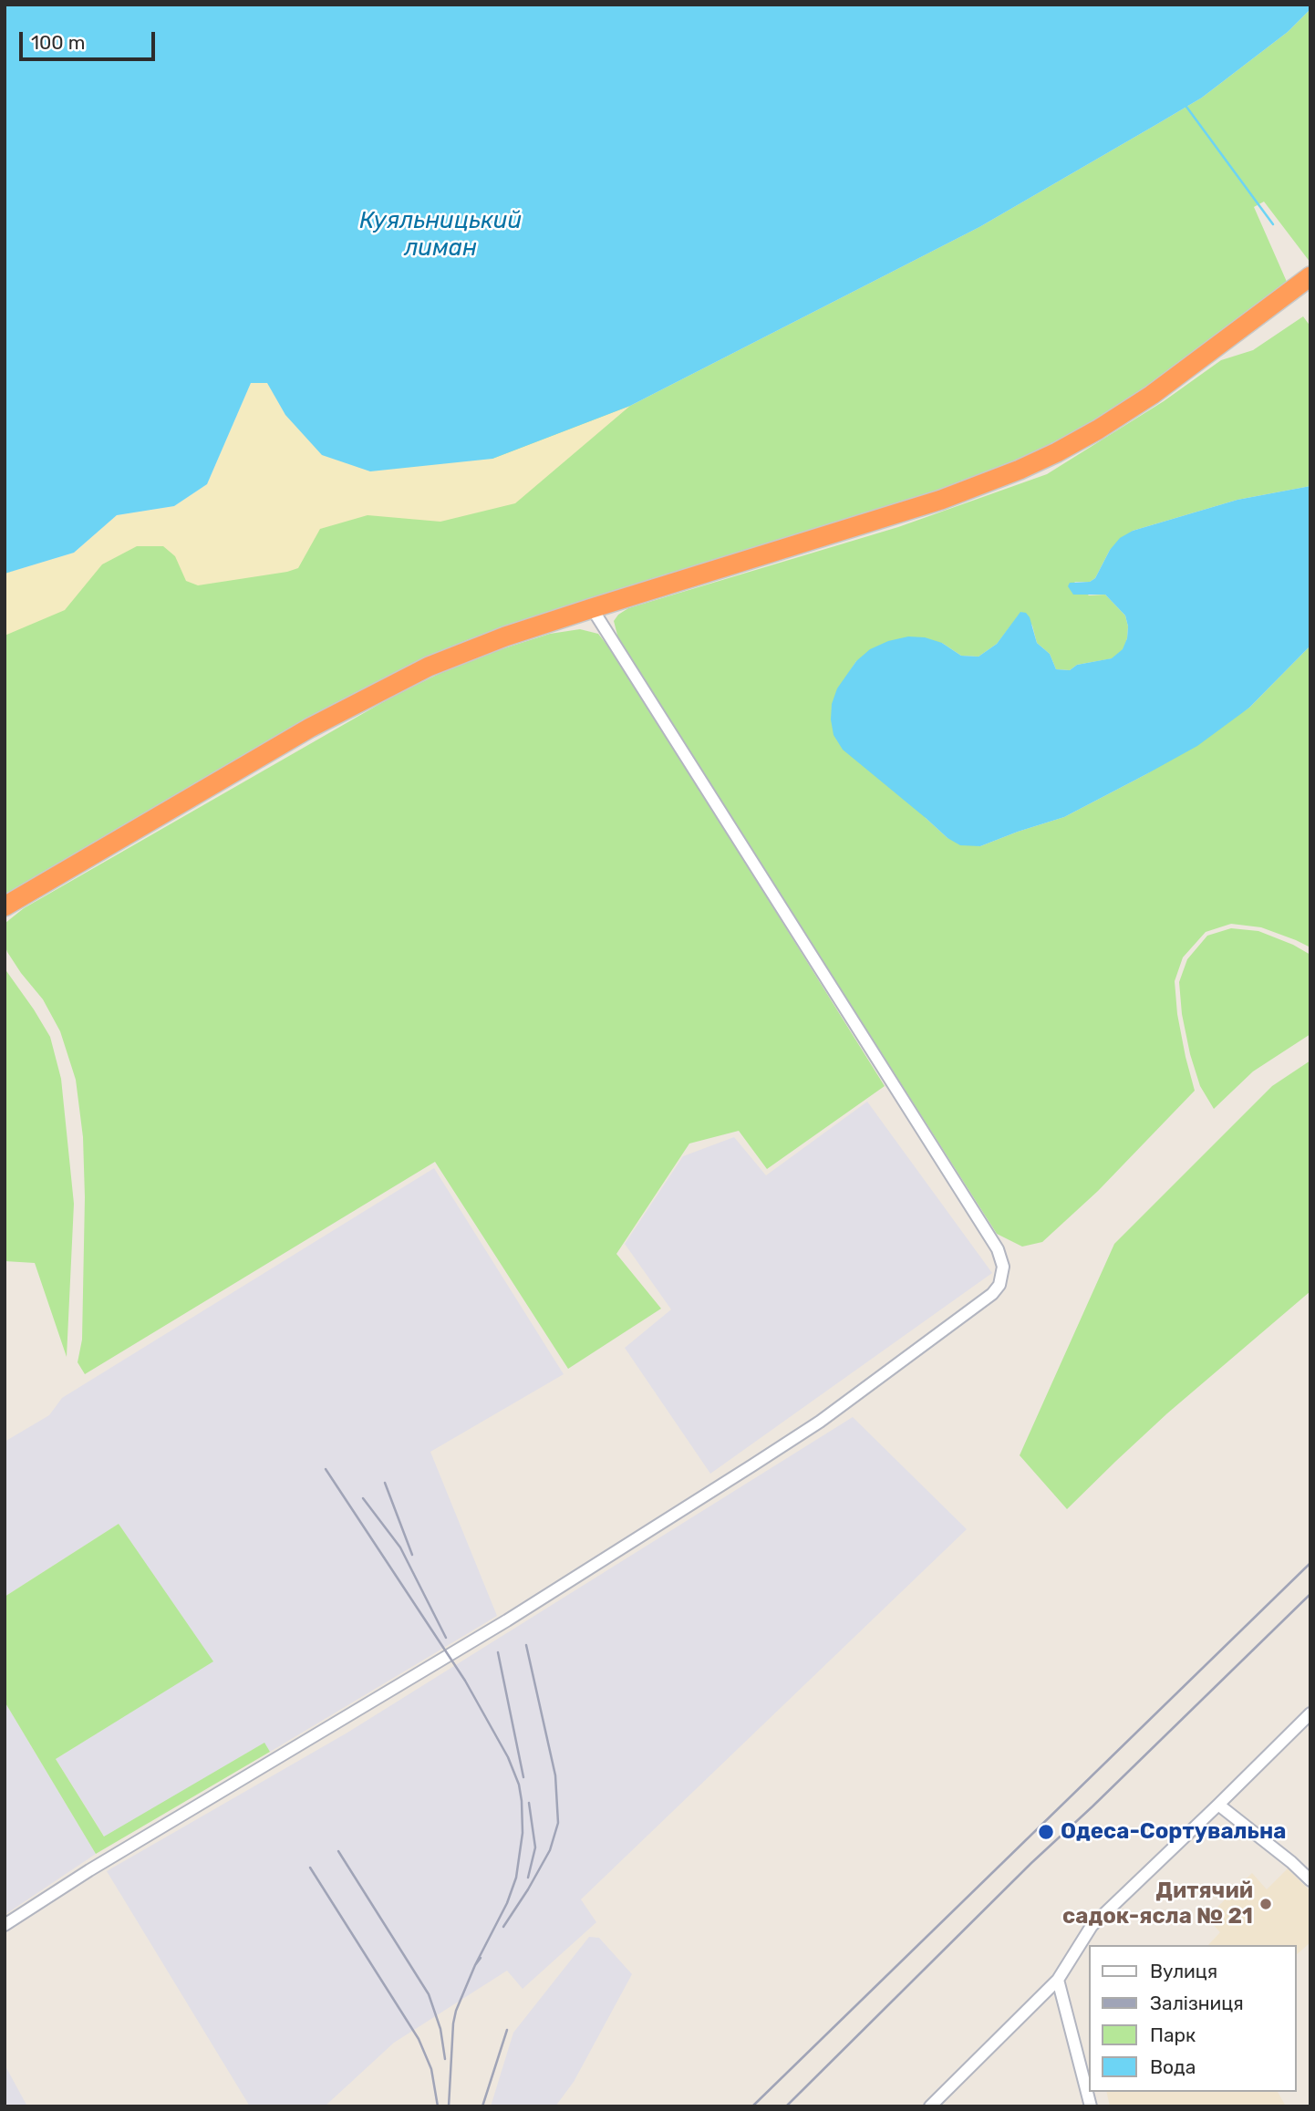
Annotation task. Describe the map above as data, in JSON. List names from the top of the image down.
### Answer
{
  "water": ["Куяльницький лиман"],
  "places": ["Одеса-Сортувальна", "Дитячий садок-ясла № 21"],
  "legend": [
    "Вулиця",
    "Залізниця",
    "Парк",
    "Вода"
  ],
  "scale_bar": "100 m"
}
